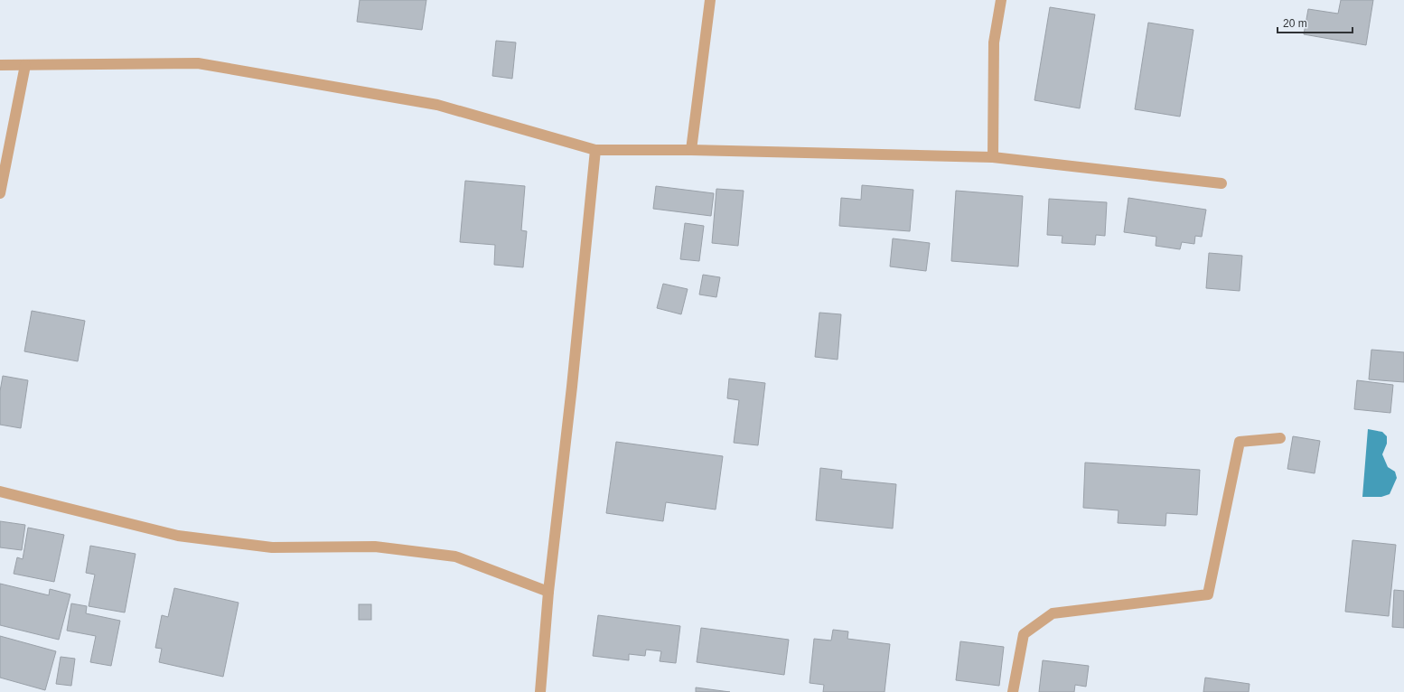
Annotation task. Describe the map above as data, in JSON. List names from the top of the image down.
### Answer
{
  "scale_bar": "20 m"
}
